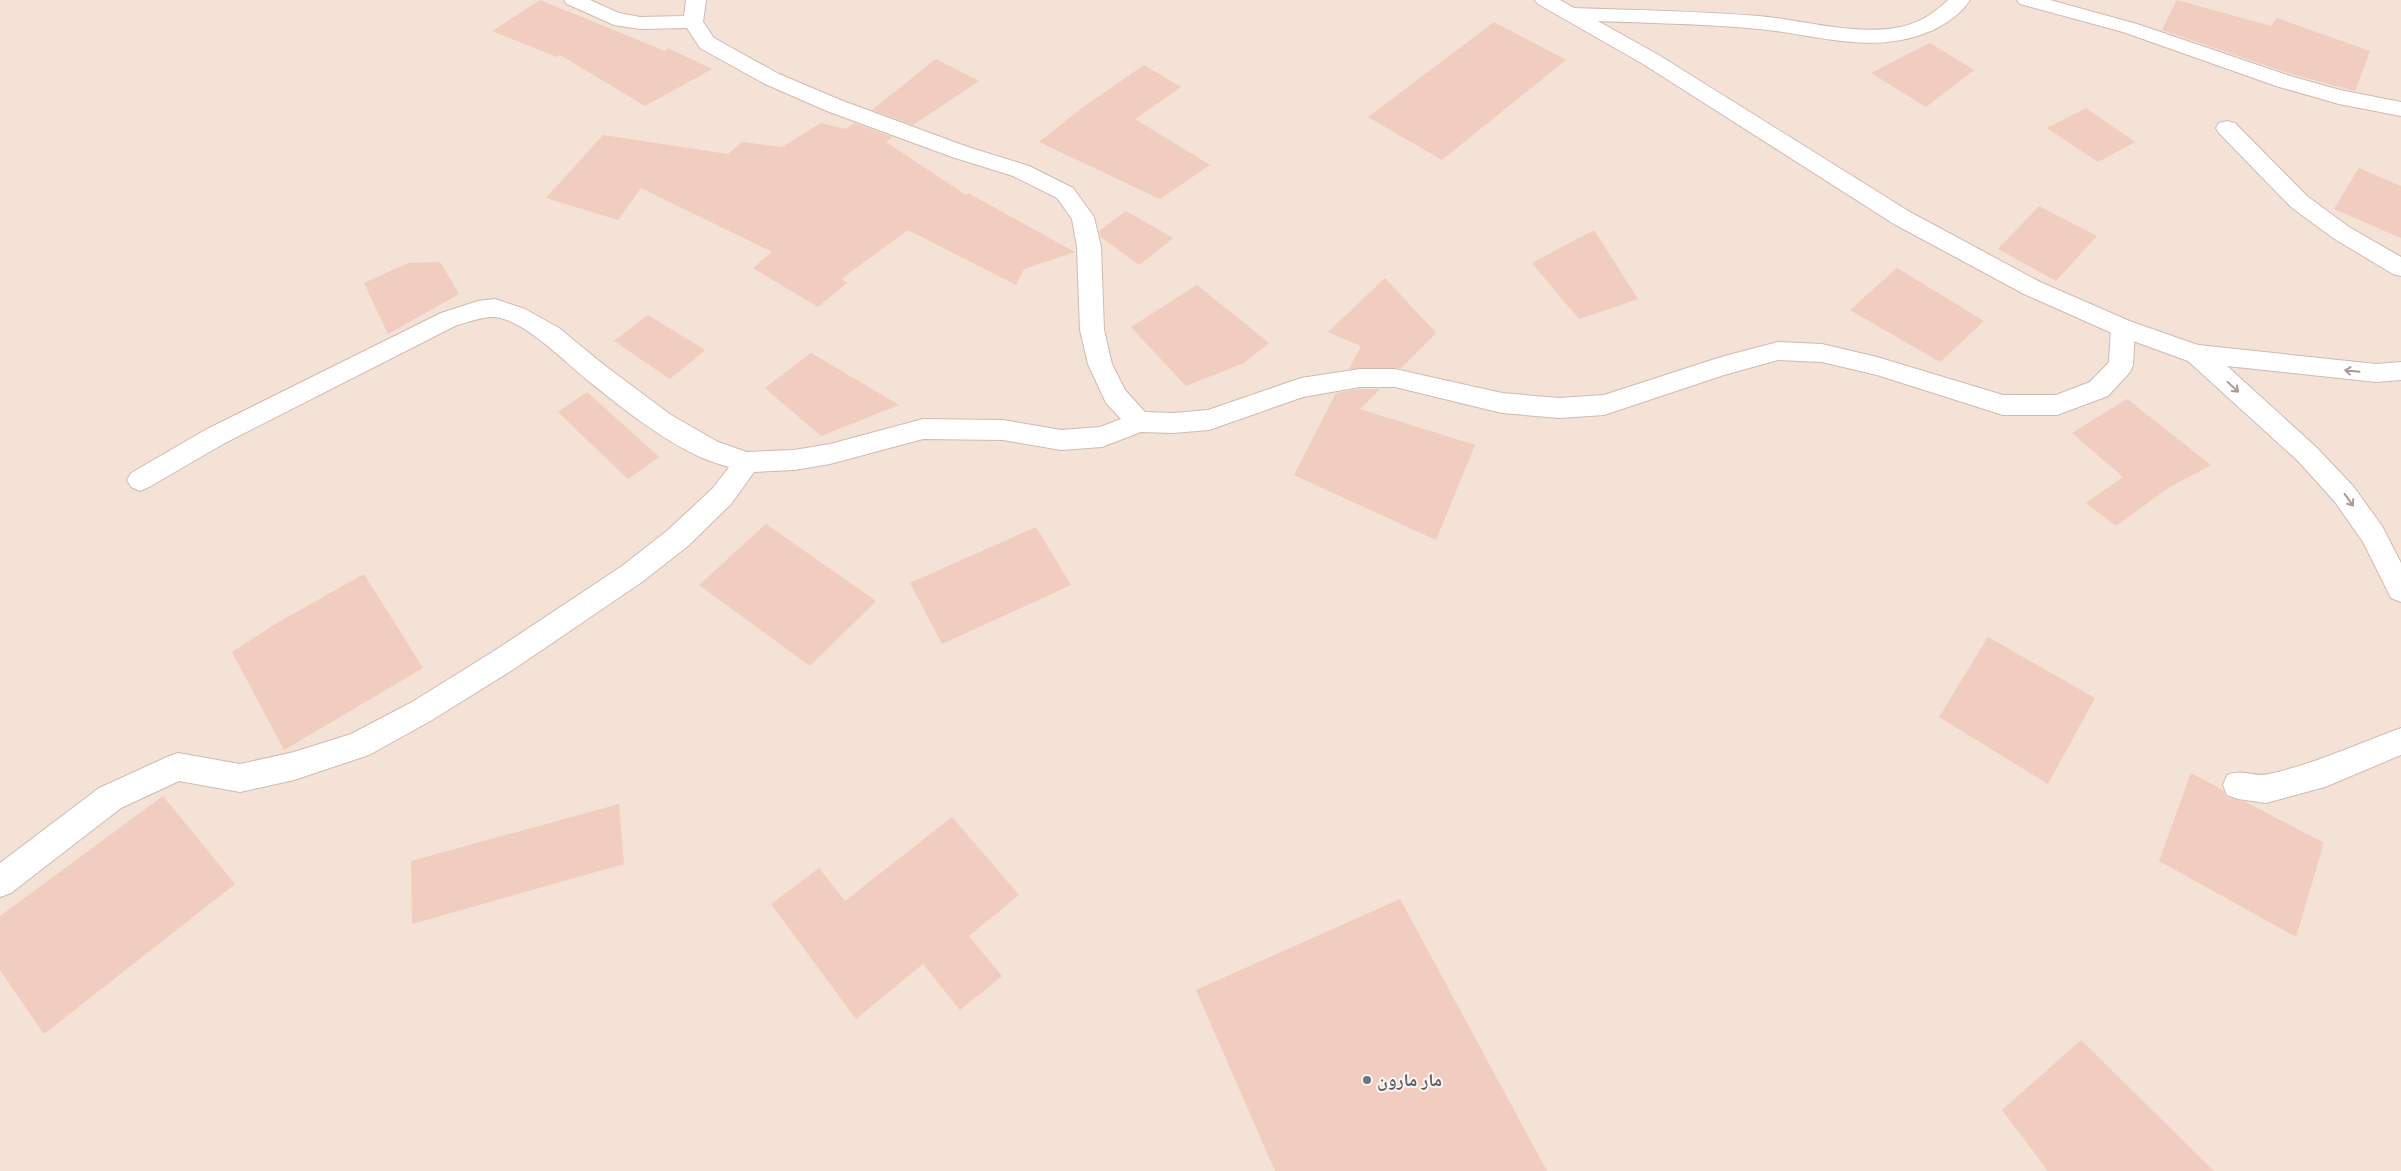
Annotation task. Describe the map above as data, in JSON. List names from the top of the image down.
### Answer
{
  "places": ["مار مارون"]
}
